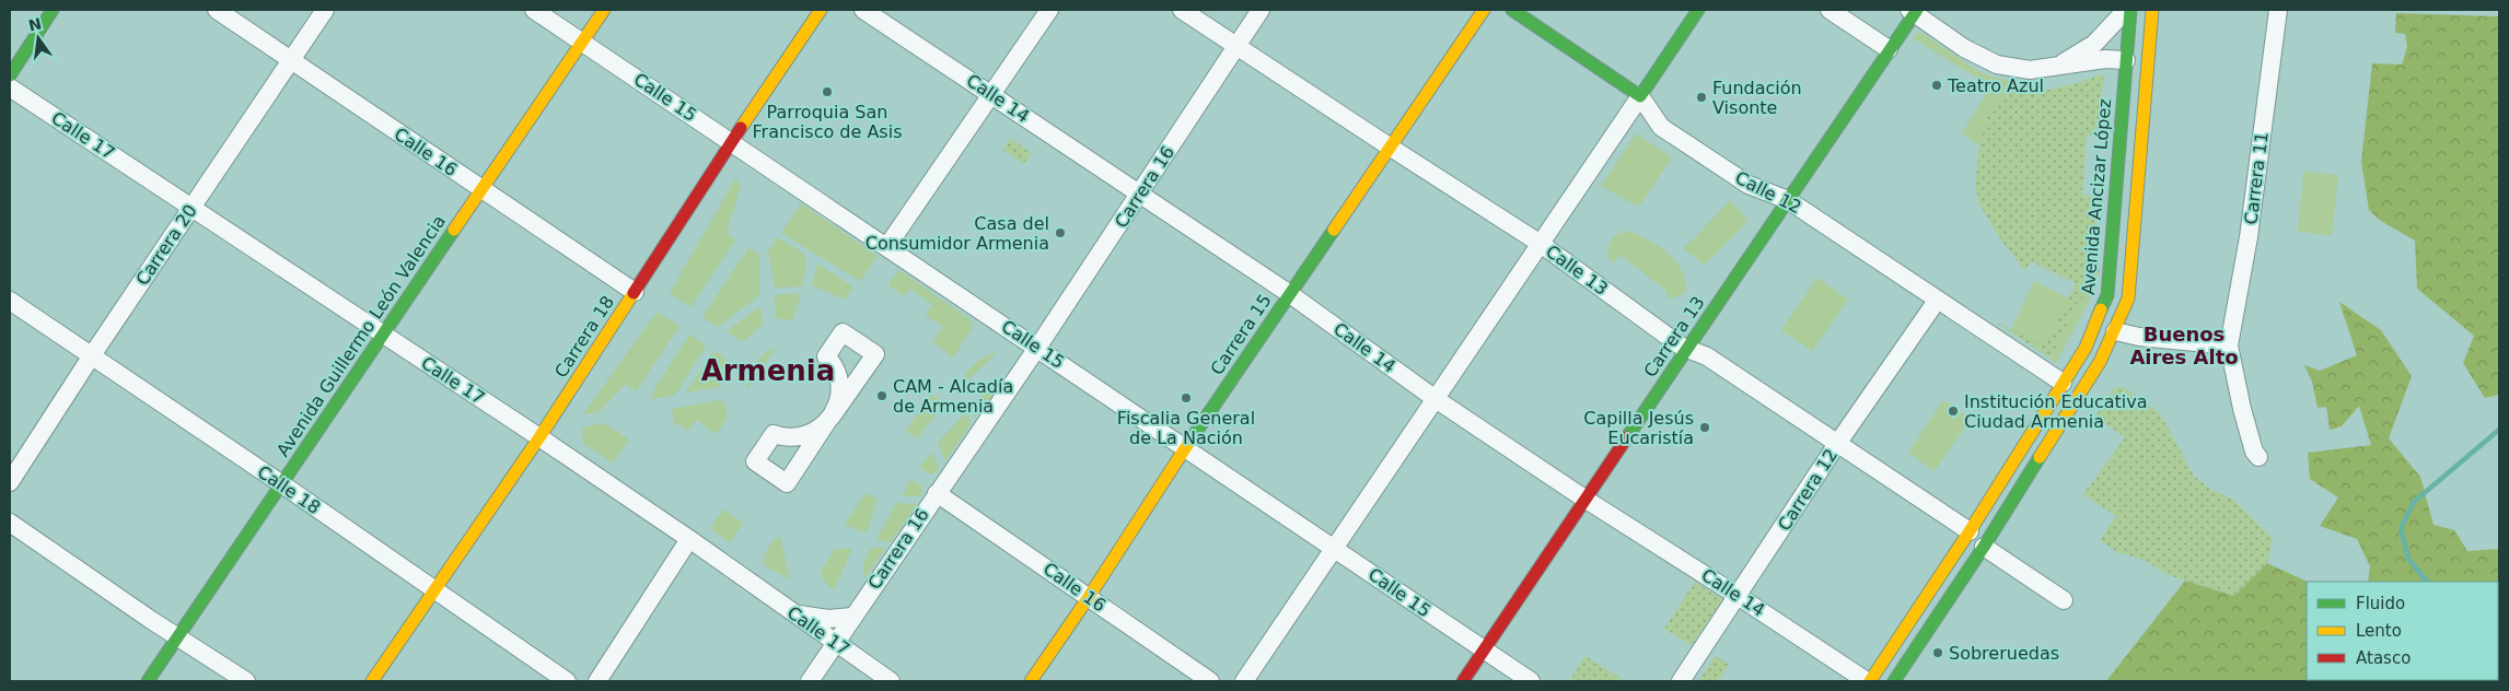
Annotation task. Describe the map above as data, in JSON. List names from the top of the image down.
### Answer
{
  "streets": {
    "main road": [
      "Calle 12",
      "Avenida Ancizar López",
      "Carrera 15",
      "Avenida Guillermo León Valencia",
      "Carrera 18",
      "Carrera 13"
    ],
    "street": [
      "Calle 15",
      "Calle 14",
      "Calle 17",
      "Calle 16",
      "Carrera 11",
      "Carrera 16",
      "Carrera 20",
      "Calle 13",
      "Calle 18",
      "Carrera 12"
    ]
  },
  "crossings": [
    ["Calle 15", "Carrera 16"],
    ["Calle 15", "Carrera 15"],
    ["Calle 15", "Avenida Guillermo León Valencia"],
    ["Calle 15", "Carrera 18"],
    ["Calle 15", "Carrera 13"],
    ["Calle 14", "Carrera 16"],
    ["Calle 14", "Avenida Ancizar López"],
    ["Calle 14", "Carrera 15"],
    ["Calle 14", "Carrera 13"],
    ["Calle 14", "Carrera 12"],
    ["Calle 17", "Carrera 16"],
    ["Calle 17", "Carrera 20"],
    ["Calle 17", "Avenida Guillermo León Valencia"],
    ["Calle 17", "Carrera 18"],
    ["Calle 16", "Carrera 16"],
    ["Calle 16", "Carrera 20"],
    ["Calle 16", "Carrera 15"],
    ["Calle 16", "Avenida Guillermo León Valencia"],
    ["Calle 16", "Carrera 18"],
    ["Carrera 16", "Calle 13"],
    ["Calle 12", "Avenida Ancizar López"],
    ["Calle 12", "Carrera 13"],
    ["Calle 12", "Carrera 12"],
    ["Avenida Ancizar López", "Calle 13"],
    ["Carrera 20", "Calle 18"],
    ["Calle 13", "Carrera 15"],
    ["Calle 13", "Carrera 13"],
    ["Calle 13", "Carrera 12"],
    ["Avenida Guillermo León Valencia", "Calle 18"],
    ["Carrera 18", "Calle 18"]
  ],
  "districts": ["Buenos Aires Alto", "Armenia"],
  "places": [
    "Teatro Azul",
    "Parroquia San Francisco de Asis",
    "Fundación Visonte",
    "Casa del Consumidor Armenia",
    "CAM - Alcadía de Armenia",
    "Fiscalia General de La Nación",
    "Institución Educativa Ciudad Armenia",
    "Capilla Jesús Eucaristía",
    "Sobreruedas"
  ],
  "legend": ["Fluido", "Lento", "Atasco"],
  "north": "top"
}
